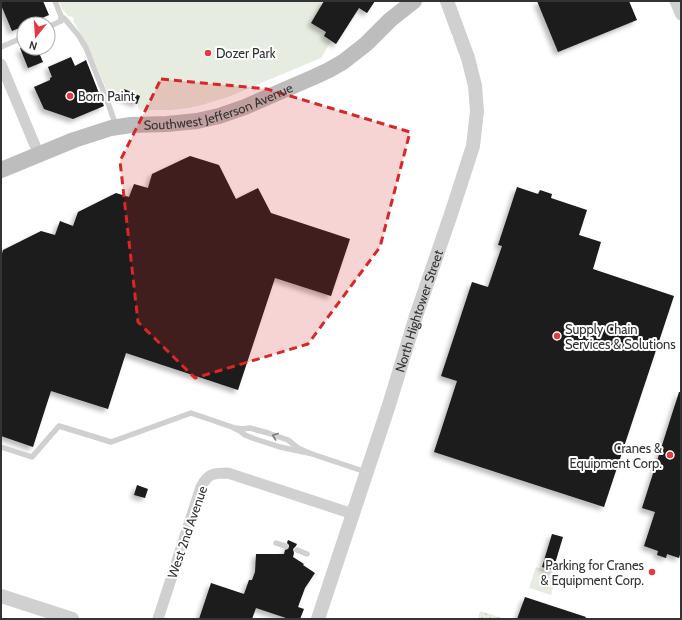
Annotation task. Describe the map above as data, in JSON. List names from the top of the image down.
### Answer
{
  "streets": {
    "main road": ["Southwest Jefferson Avenue"],
    "street": ["North Hightower Street", "West 2nd Avenue"]
  },
  "crossings": [
    ["North Hightower Street", "West 2nd Avenue"]
  ],
  "places": [
    "Dozer Park",
    "Born Paint",
    "Supply Chain Services & Solutions",
    "Cranes & Equipment Corp.",
    "Parking for Cranes & Equipment Corp."
  ],
  "north": "bottom"
}
